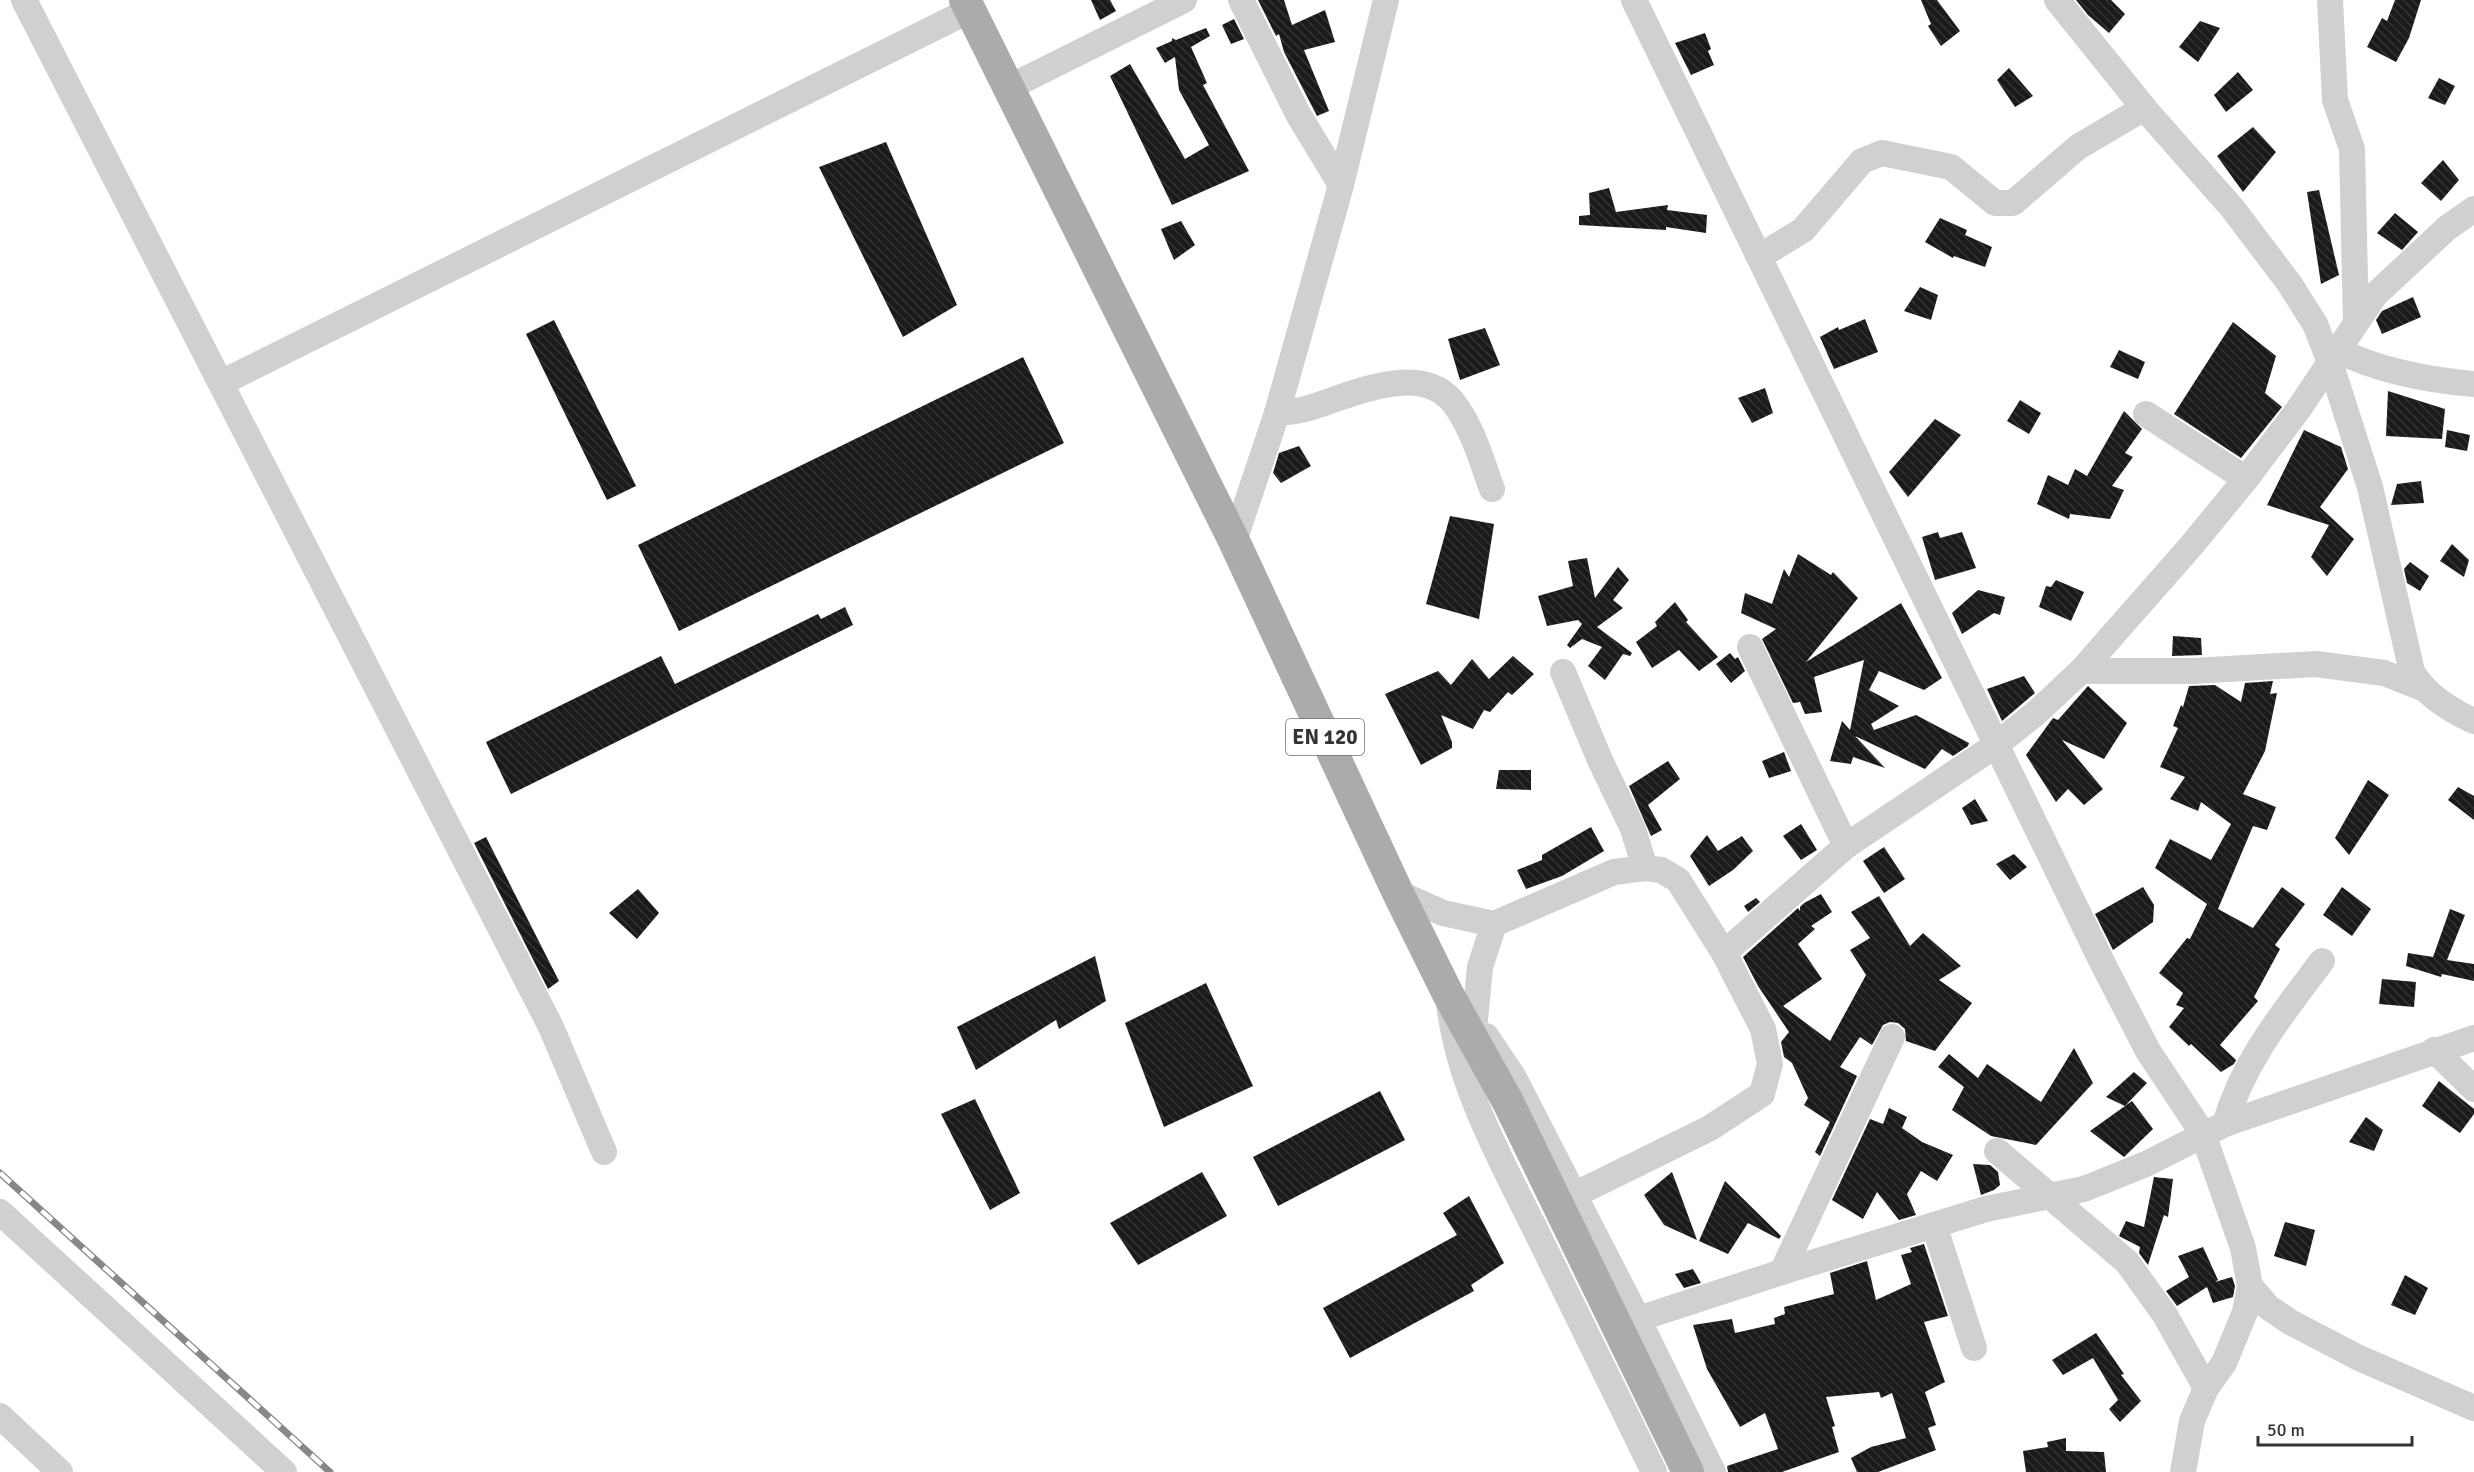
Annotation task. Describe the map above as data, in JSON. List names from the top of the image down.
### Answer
{
  "streets": {
    "main road": ["EN 120"]
  },
  "scale_bar": "50 m"
}
